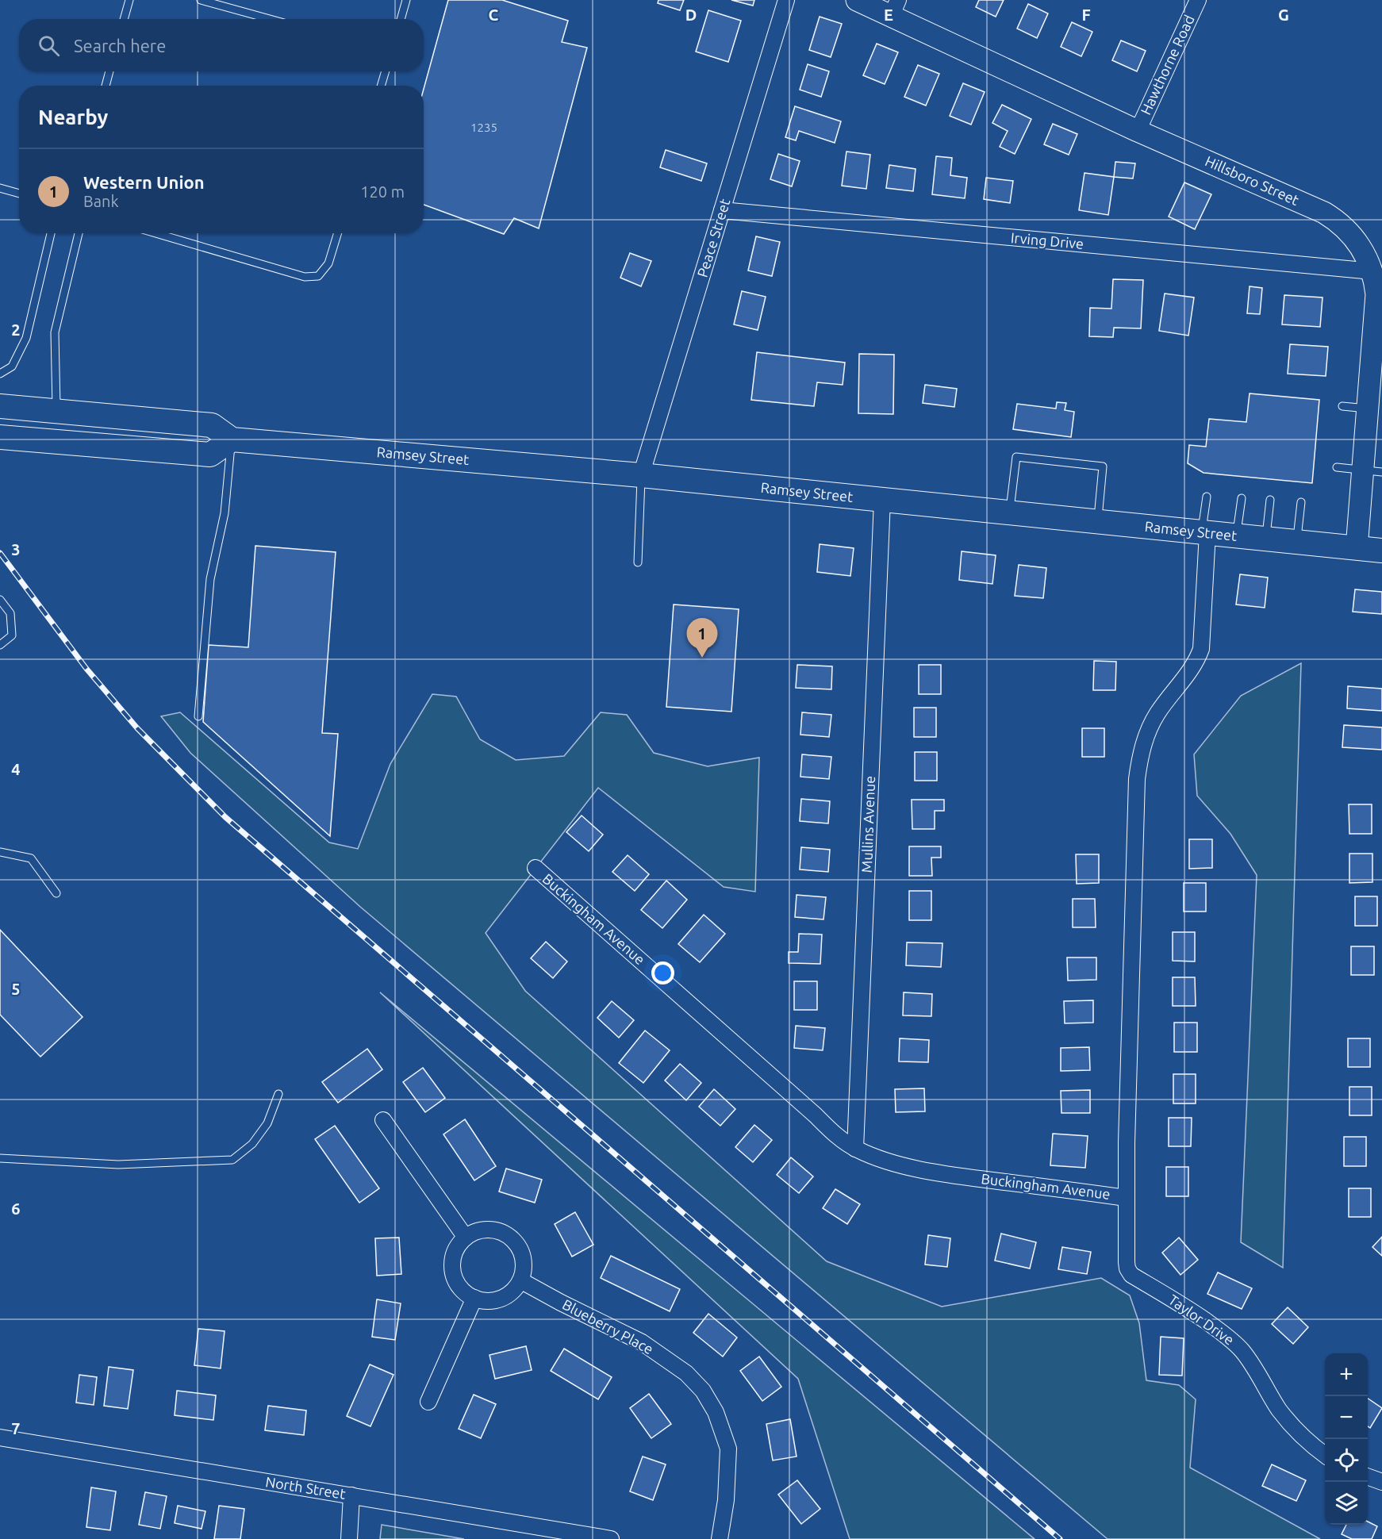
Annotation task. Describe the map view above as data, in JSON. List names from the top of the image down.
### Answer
{
  "streets": {
    "main road": ["Ramsey Street"],
    "street": [
      "Hawthorne Road",
      "Hillsboro Street",
      "Peace Street",
      "Irving Drive",
      "Mullins Avenue",
      "Buckingham Avenue",
      "Taylor Drive",
      "Blueberry Place",
      "North Street"
    ]
  },
  "crossings": [
    ["Hawthorne Road", "Hillsboro Street"],
    ["Hillsboro Street", "Irving Drive"],
    ["Hillsboro Street", "Ramsey Street"],
    ["Peace Street", "Irving Drive"],
    ["Peace Street", "Ramsey Street"],
    ["Ramsey Street", "Mullins Avenue"],
    ["Ramsey Street", "Buckingham Avenue"],
    ["Mullins Avenue", "Buckingham Avenue"],
    ["Buckingham Avenue", "Taylor Drive"]
  ],
  "house_numbers": ["1235"],
  "page": {
    "search": "Search here",
    "heading": "Nearby",
    "list": [
      {
        "mark": "1",
        "name": "Western Union",
        "note": "Bank",
        "value": "120 m"
      }
    ],
    "pins": "1",
    "map_buttons": ["+", "−"]
  },
  "grid": {
    "columns": [
      "C",
      "D",
      "E",
      "F",
      "G"
    ],
    "rows": [
      "2",
      "3",
      "4",
      "5",
      "6",
      "7"
    ]
  }
}
